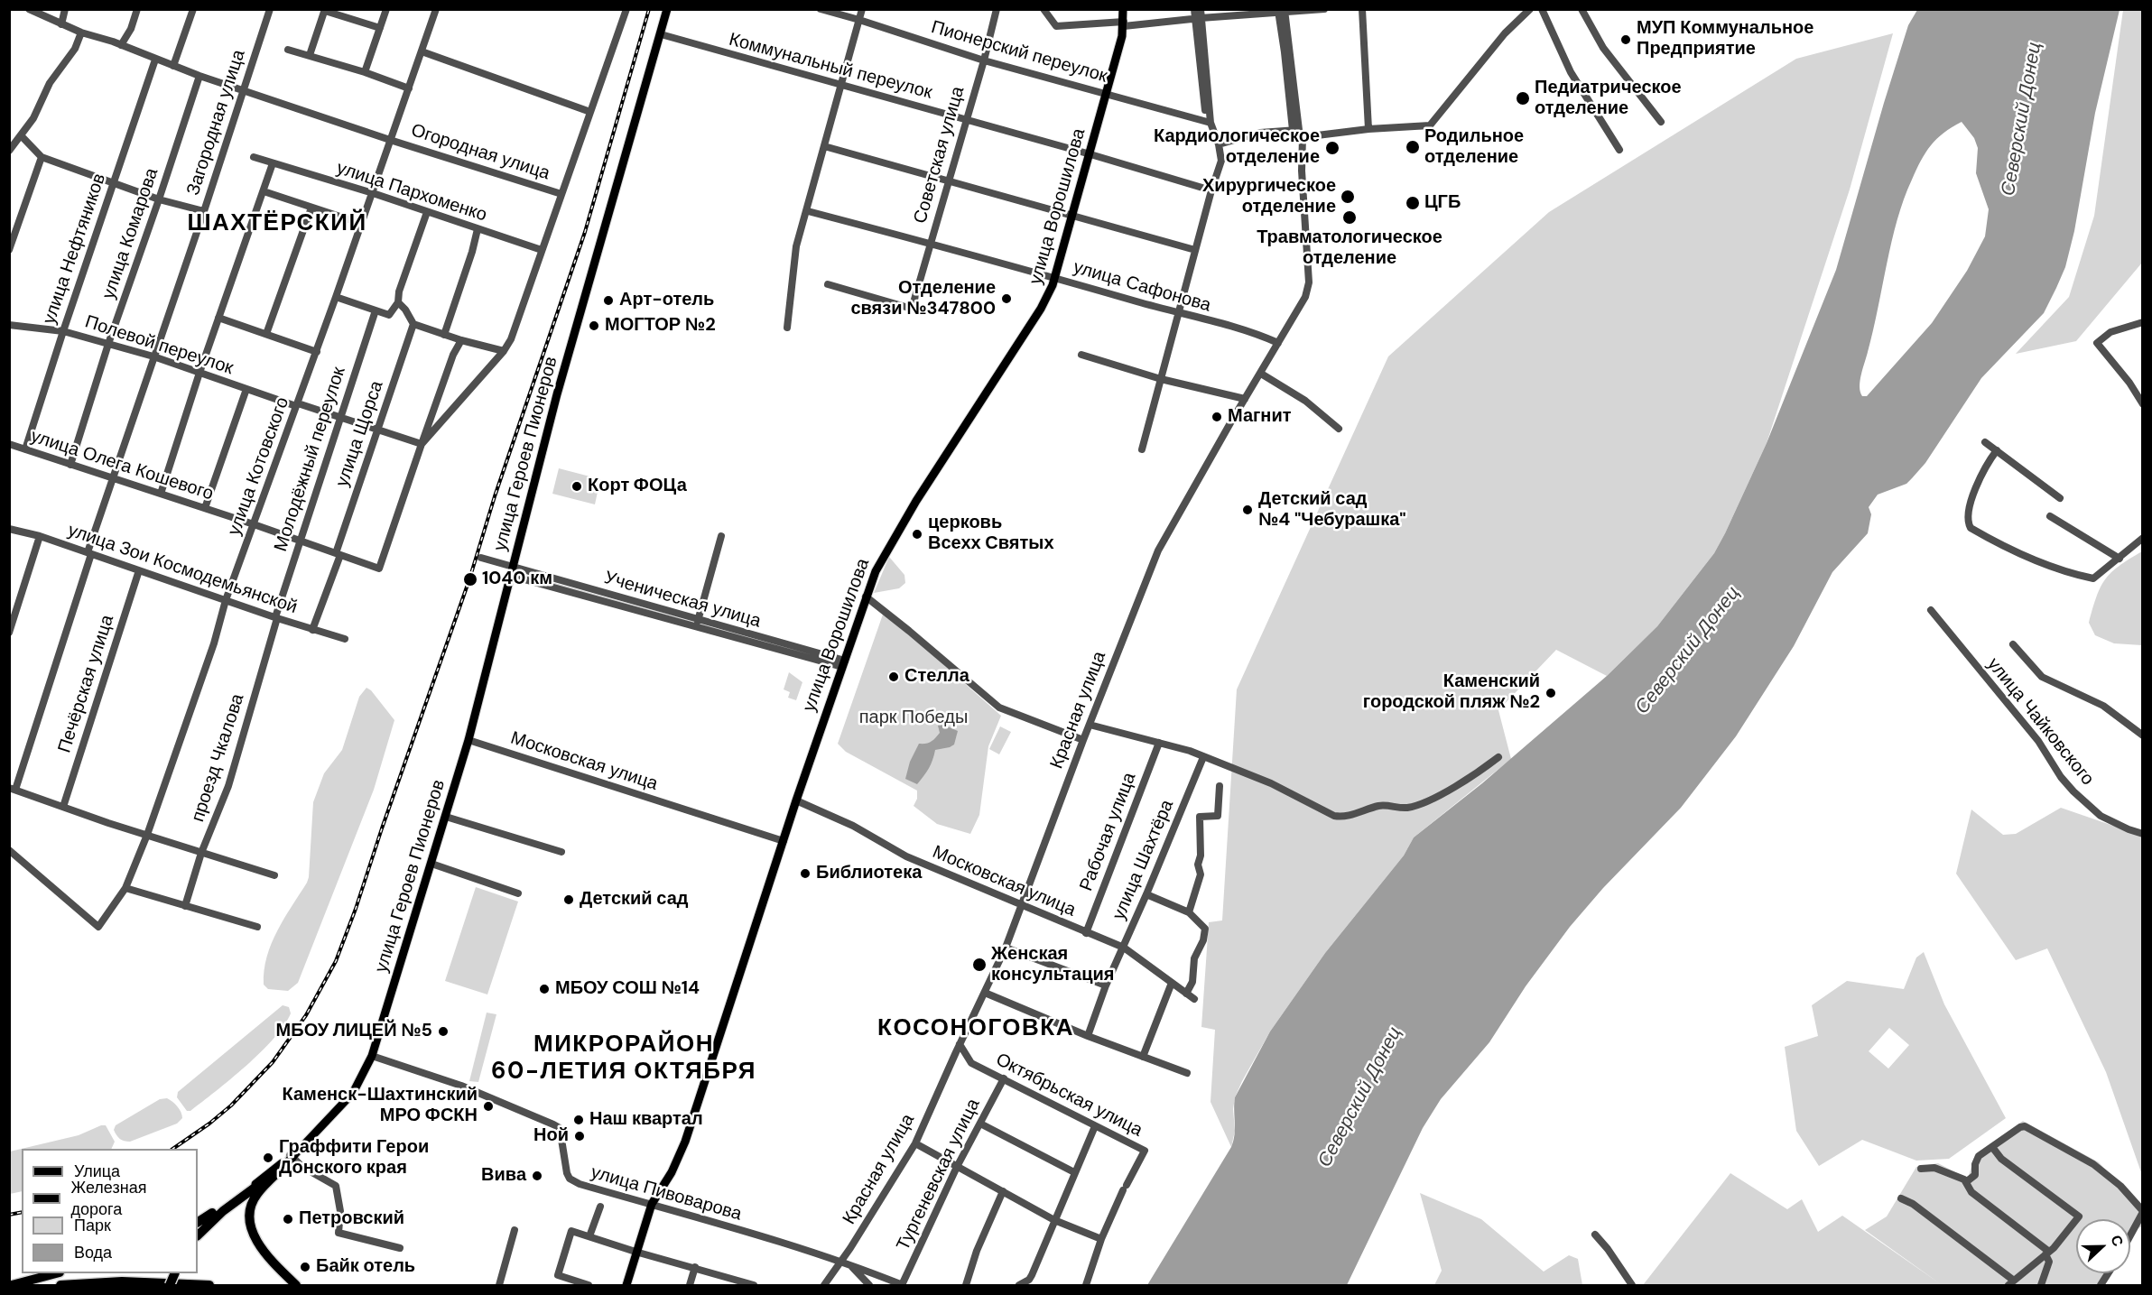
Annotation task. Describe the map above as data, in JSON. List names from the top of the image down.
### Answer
{
  "streets": {
    "main road": ["улица Ворошилова", "улица Героев Пионеров"],
    "street": [
      "Пионерский переулок",
      "Коммунальный переулок",
      "Загородная улица",
      "Огородная улица",
      "Советская улица",
      "улица Пархоменко",
      "улица Комарова",
      "улица Нефтяников",
      "улица Сафонова",
      "Полевой переулок",
      "улица Щорса",
      "Молодёжный переулок",
      "улица Олега Кошевого",
      "улица Котовского",
      "улица Зои Космодемьянской",
      "Ученическая улица",
      "Печёрская улица",
      "Красная улица",
      "улица Чайковского",
      "проезд Чкалова",
      "Московская улица",
      "Рабочая улица",
      "улица Шахтёра",
      "Октябрьская улица",
      "Тургеневская улица",
      "улица Пивоварова"
    ]
  },
  "crossings": [
    ["Пионерский переулок", "Советская улица"],
    ["Пионерский переулок", "улица Ворошилова"],
    ["Коммунальный переулок", "Советская улица"],
    ["Коммунальный переулок", "улица Ворошилова"],
    ["Коммунальный переулок", "улица Героев Пионеров"],
    ["Загородная улица", "Огородная улица"],
    ["Загородная улица", "Полевой переулок"],
    ["Загородная улица", "улица Олега Кошевого"],
    ["Загородная улица", "улица Зои Космодемьянской"],
    ["Загородная улица", "Печёрская улица"],
    ["Огородная улица", "улица Котовского"],
    ["Советская улица", "улица Сафонова"],
    ["улица Пархоменко", "улица Котовского"],
    ["улица Ворошилова", "улица Сафонова"],
    ["улица Ворошилова", "Ученическая улица"],
    ["улица Ворошилова", "Московская улица"],
    ["улица Ворошилова", "улица Пивоварова"],
    ["улица Комарова", "Полевой переулок"],
    ["улица Комарова", "улица Олега Кошевого"],
    ["улица Нефтяников", "Полевой переулок"],
    ["улица Нефтяников", "улица Олега Кошевого"],
    ["улица Сафонова", "Красная улица"],
    ["Полевой переулок", "улица Щорса"],
    ["Полевой переулок", "Молодёжный переулок"],
    ["Полевой переулок", "улица Олега Кошевого"],
    ["Полевой переулок", "улица Котовского"],
    ["улица Щорса", "улица Олега Кошевого"],
    ["улица Щорса", "улица Зои Космодемьянской"],
    ["улица Героев Пионеров", "Ученическая улица"],
    ["улица Героев Пионеров", "Московская улица"],
    ["улица Героев Пионеров", "улица Пивоварова"],
    ["Молодёжный переулок", "улица Олега Кошевого"],
    ["Молодёжный переулок", "улица Зои Космодемьянской"],
    ["Молодёжный переулок", "проезд Чкалова"],
    ["улица Олега Кошевого", "улица Котовского"],
    ["улица Котовского", "улица Зои Космодемьянской"],
    ["улица Зои Космодемьянской", "Печёрская улица"],
    ["улица Зои Космодемьянской", "проезд Чкалова"],
    ["Красная улица", "Московская улица"],
    ["Красная улица", "Октябрьская улица"],
    ["Красная улица", "улица Пивоварова"],
    ["Московская улица", "Рабочая улица"],
    ["Московская улица", "улица Шахтёра"],
    ["Октябрьская улица", "Тургеневская улица"],
    ["Тургеневская улица", "улица Пивоварова"]
  ],
  "districts": ["ШАХТЁРСКИЙ", "КОСОНОГОВКА", "МИКРОРАЙОН 60-ЛЕТИЯ ОКТЯБРЯ"],
  "water": ["Северский Донец"],
  "parks": ["парк Победы"],
  "places": [
    "МУП Коммунальное Предприятие",
    "Педиатрическое отделение",
    "Родильное отделение",
    "Кардиологическое отделение",
    "Хирургическое отделение",
    "ЦГБ",
    "Травматологическое отделение",
    "Отделение связи №347800",
    "Арт-отель",
    "МОГТОР №2",
    "Магнит",
    "Корт ФОЦа",
    "Детский сад №4 \"Чебурашка\"",
    "церковь Всехх Святых",
    "1040 км",
    "Стелла",
    "Каменский городской пляж №2",
    "Библиотека",
    "Детский сад",
    "Женская консультация",
    "МБОУ СОШ №14",
    "МБОУ ЛИЦЕЙ №5",
    "Каменск-Шахтинский МРО ФСКН",
    "Наш квартал",
    "Ной",
    "Граффити Герои Донского края",
    "Вива",
    "Петровский",
    "Байк отель"
  ],
  "legend": [
    "Улица",
    "Железная дорога",
    "Парк",
    "Вода"
  ],
  "north": "right"
}
